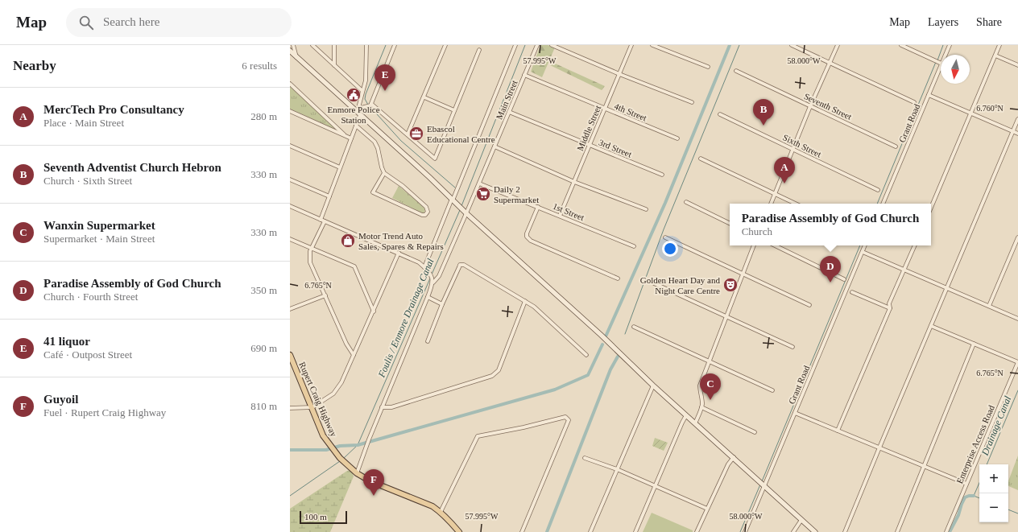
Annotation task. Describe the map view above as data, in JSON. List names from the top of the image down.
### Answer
{
  "streets": {
    "main road": ["Rupert Craig Highway"],
    "street": [
      "Main Street",
      "Seventh Street",
      "4th Street",
      "Grant Road",
      "Middle Street",
      "Sixth Street",
      "3rd Street",
      "1st Street",
      "Enterprise Access Road"
    ]
  },
  "crossings": [
    ["Main Street", "4th Street"],
    ["Main Street", "3rd Street"],
    ["Main Street", "1st Street"],
    ["Main Street", "Rupert Craig Highway"],
    ["4th Street", "Middle Street"],
    ["Middle Street", "3rd Street"],
    ["Middle Street", "1st Street"]
  ],
  "water": ["Foulis / Enmore Drainage Canal", "Drainage Canal"],
  "places": {
    "public building": ["Enmore Police Station"],
    "office": ["Ebascol Educational Centre"],
    "supermarket": ["Daily 2 Supermarket"],
    "shop": ["Motor Trend Auto Sales, Spares & Repairs"],
    "theatre": ["Golden Heart Day and Night Care Centre"]
  },
  "scale_bar": "100 m",
  "north": "bottom",
  "page": {
    "header": "Map",
    "search": "Search here",
    "nav": ["Map", "Layers", "Share"],
    "heading": ["Nearby", "6 results"],
    "pins": [
      "E",
      "B",
      "A",
      "D",
      "C",
      "F"
    ],
    "list": [
      {
        "mark": "A",
        "name": "MercTech Pro Consultancy",
        "note": "Place · Main Street",
        "value": "280 m"
      },
      {
        "mark": "B",
        "name": "Seventh Adventist Church Hebron",
        "note": "Church · Sixth Street",
        "value": "330 m"
      },
      {
        "mark": "C",
        "name": "Wanxin Supermarket",
        "note": "Supermarket · Main Street",
        "value": "330 m"
      },
      {
        "mark": "D",
        "name": "Paradise Assembly of God Church",
        "note": "Church · Fourth Street",
        "value": "350 m"
      },
      {
        "mark": "E",
        "name": "41 liquor",
        "note": "Café · Outpost Street",
        "value": "690 m"
      },
      {
        "mark": "F",
        "name": "Guyoil",
        "note": "Fuel · Rupert Craig Highway",
        "value": "810 m"
      }
    ],
    "popup": ["Paradise Assembly of God Church", "Church"],
    "map_buttons": ["+", "−"],
    "scale": "100 m"
  },
  "coordinates": [
    "57.995°W",
    "58.000°W",
    "6.760°N",
    "6.765°N"
  ]
}
